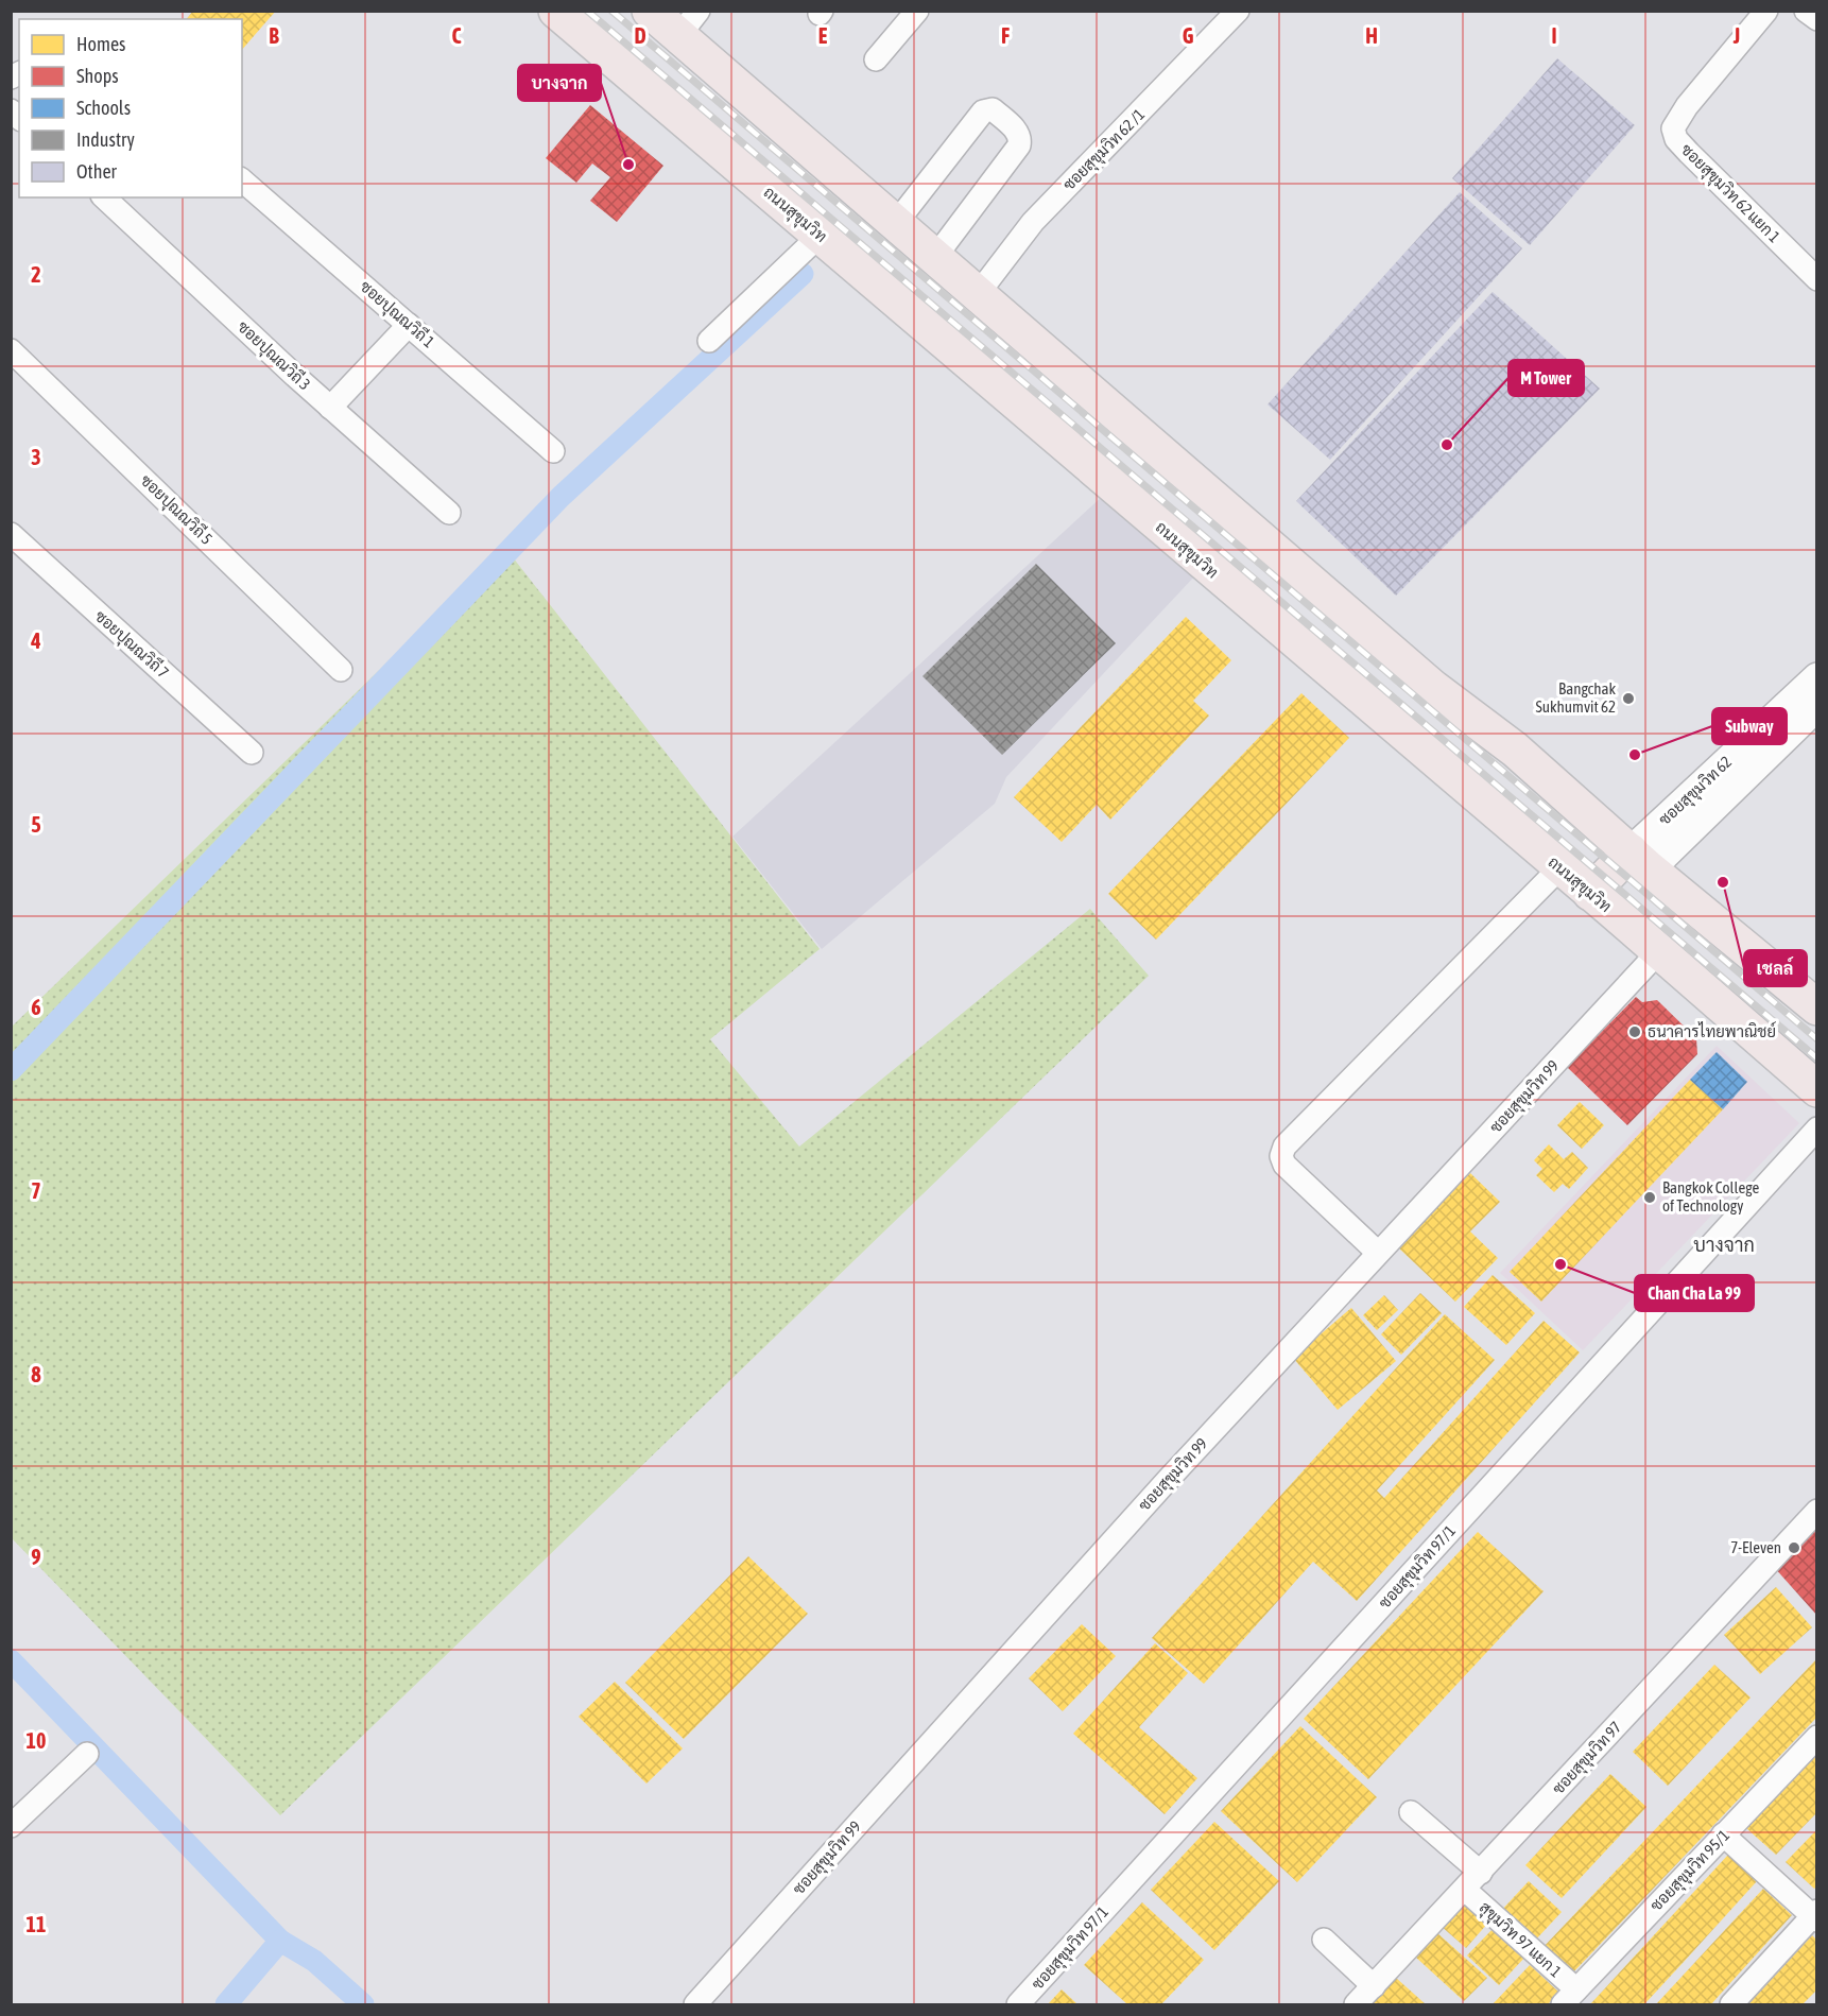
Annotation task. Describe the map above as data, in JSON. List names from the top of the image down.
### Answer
{
  "streets": {
    "main road": ["ถนนสุขุมวิท"],
    "street": [
      "ซอยสุขุมวิท 62 /1",
      "ซอยสุขุมวิท 62 แยก 1",
      "ซอยปุณณวิถี 1",
      "ซอยปุณณวิถี 3",
      "ซอยปุณณวิถี 5",
      "ซอยปุณณวิถี 7",
      "ซอยสุขุมวิท 62",
      "ซอยสุขุมวิท 99",
      "ซอยสุขุมวิท 97/1",
      "ซอยสุขุมวิท 97",
      "ซอยสุขุมวิท 95/1",
      "สุขุมวิท 97 แยก 1"
    ]
  },
  "crossings": [
    ["ถนนสุขุมวิท", "ซอยสุขุมวิท 99"],
    ["ซอยสุขุมวิท 97", "สุขุมวิท 97 แยก 1"],
    ["ซอยสุขุมวิท 95/1", "สุขุมวิท 97 แยก 1"]
  ],
  "districts": ["บางจาก"],
  "places": [
    "บางจาก",
    "M Tower",
    "Bangchak Sukhumvit 62",
    "Subway",
    "เชลล์",
    "ธนาคารไทยพาณิชย์",
    "Bangkok College of Technology",
    "Chan Cha La 99",
    "7-Eleven"
  ],
  "legend": [
    "Homes",
    "Shops",
    "Schools",
    "Industry",
    "Other"
  ],
  "grid": {
    "columns": [
      "B",
      "C",
      "D",
      "E",
      "F",
      "G",
      "H",
      "I",
      "J"
    ],
    "rows": [
      "2",
      "3",
      "4",
      "5",
      "6",
      "7",
      "8",
      "9",
      "10",
      "11"
    ]
  }
}
